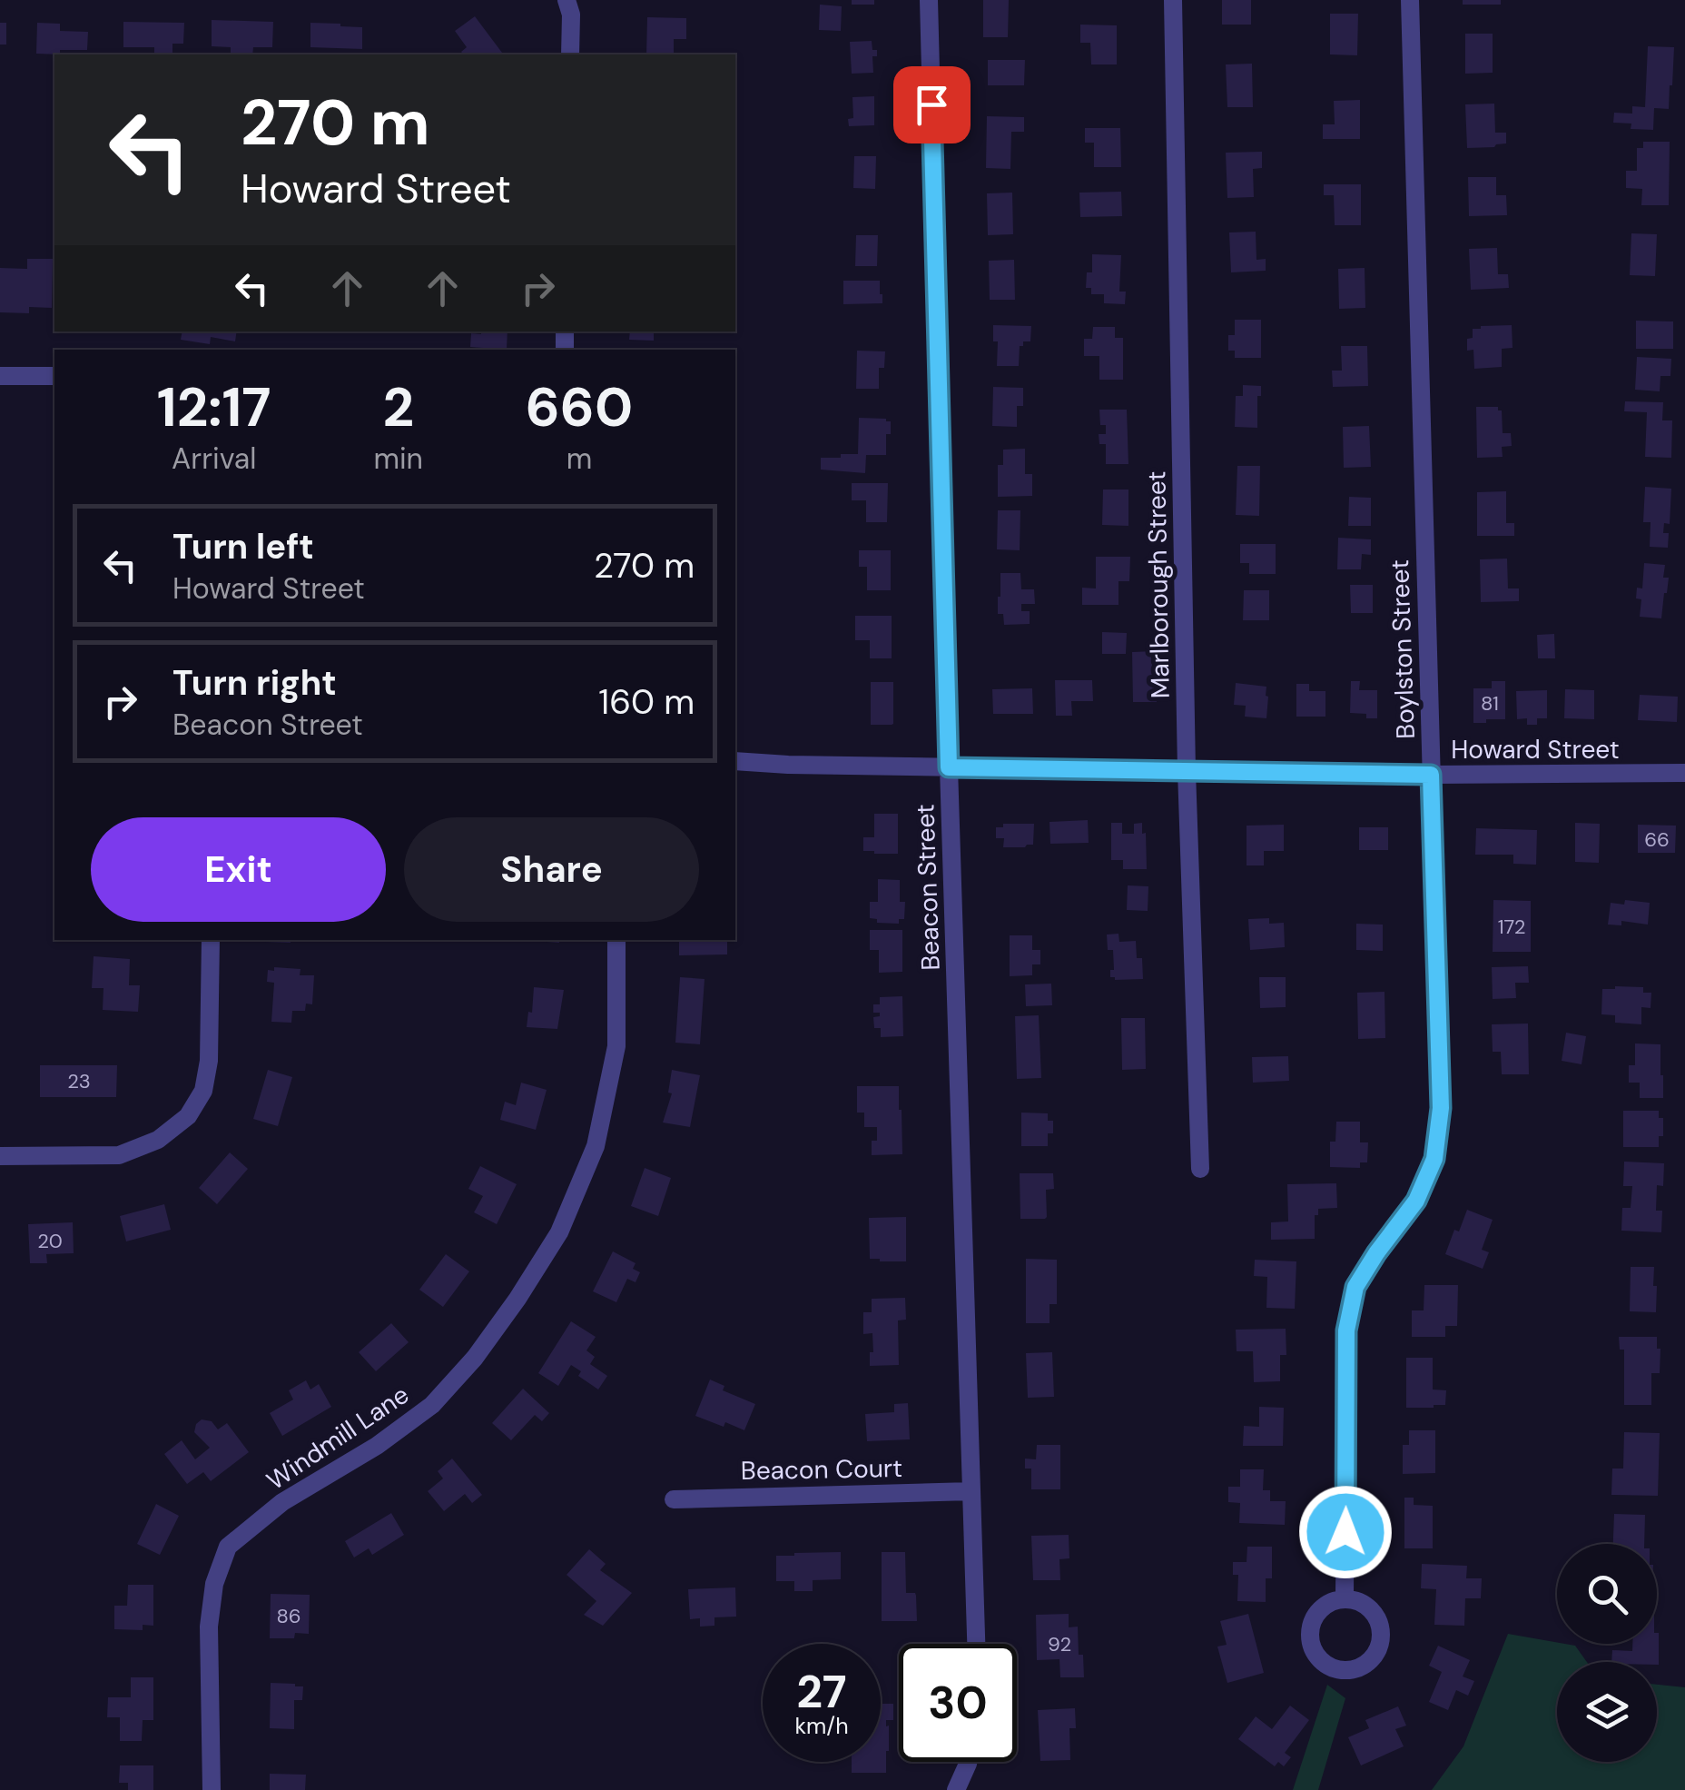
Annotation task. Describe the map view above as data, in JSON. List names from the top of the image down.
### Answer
{
  "streets": {
    "street": [
      "Marlborough Street",
      "Boylston Street",
      "Howard Street",
      "Beacon Street",
      "Windmill Lane",
      "Beacon Court"
    ]
  },
  "crossings": [
    ["Marlborough Street", "Howard Street"],
    ["Boylston Street", "Howard Street"],
    ["Howard Street", "Beacon Street"],
    ["Beacon Street", "Beacon Court"]
  ],
  "house_numbers": [
    "81",
    "66",
    "172",
    "23",
    "20",
    "86",
    "92"
  ],
  "page": {
    "turn": ["270 m", "Howard Street"],
    "eta": [
      "12:17",
      "Arrival",
      "2",
      "min",
      "660",
      "m"
    ],
    "list": [
      {
        "name": "Turn left",
        "note": "Howard Street",
        "value": "270 m"
      },
      {
        "name": "Turn right",
        "note": "Beacon Street",
        "value": "160 m"
      }
    ],
    "buttons": ["Exit", "Share"],
    "speed": "27 km/h",
    "limit": "30"
  }
}
